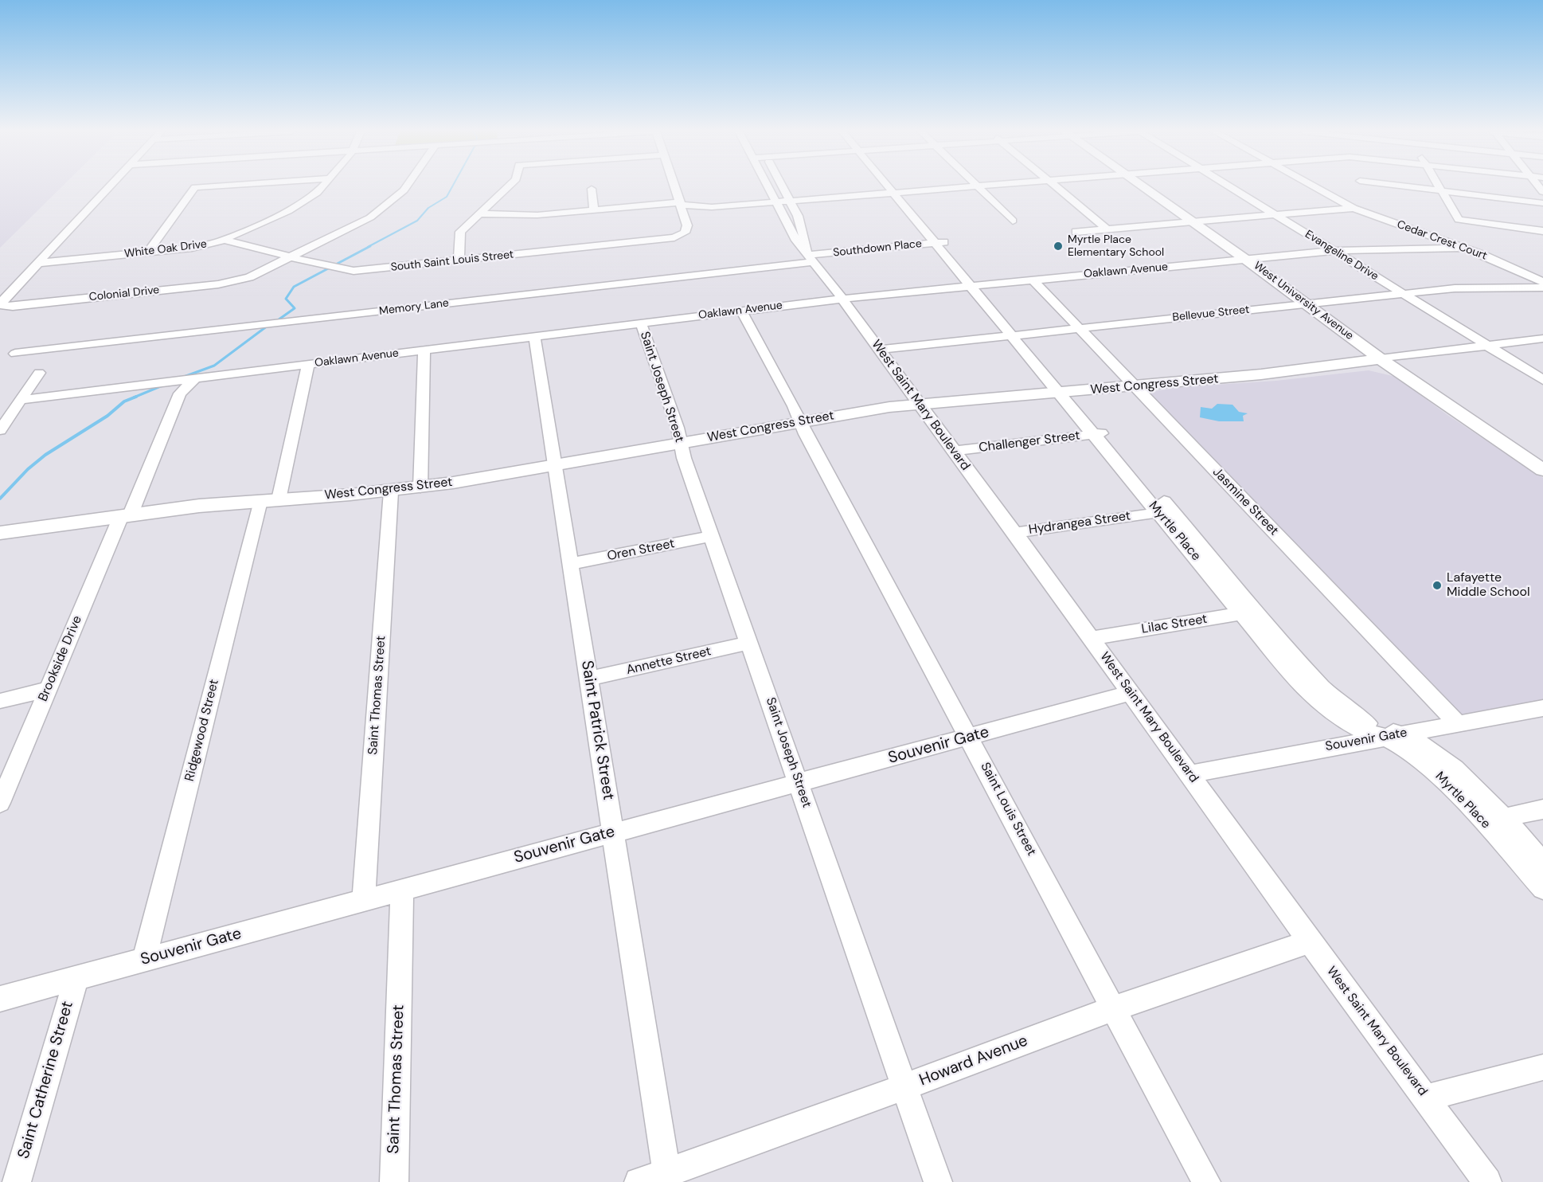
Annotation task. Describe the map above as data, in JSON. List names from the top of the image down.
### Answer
{
  "streets": {
    "main road": ["West University Avenue", "West Congress Street"],
    "street": [
      "Cedar Crest Court",
      "Southdown Place",
      "White Oak Drive",
      "Evangeline Drive",
      "South Saint Louis Street",
      "Oaklawn Avenue",
      "Colonial Drive",
      "Memory Lane",
      "Bellevue Street",
      "Saint Joseph Street",
      "West Saint Mary Boulevard",
      "Challenger Street",
      "Jasmine Street",
      "Hydrangea Street",
      "Myrtle Place",
      "Oren Street",
      "Lilac Street",
      "Brookside Drive",
      "Annette Street",
      "Saint Thomas Street",
      "Ridgewood Street",
      "Saint Patrick Street",
      "Souvenir Gate",
      "Saint Louis Street",
      "Howard Avenue",
      "Saint Catherine Street"
    ]
  },
  "crossings": [
    ["Cedar Crest Court", "Oaklawn Avenue"],
    ["Southdown Place", "Memory Lane"],
    ["Southdown Place", "West Saint Mary Boulevard"],
    ["Southdown Place", "Myrtle Place"],
    ["White Oak Drive", "South Saint Louis Street"],
    ["White Oak Drive", "Colonial Drive"],
    ["Evangeline Drive", "Oaklawn Avenue"],
    ["Evangeline Drive", "Bellevue Street"],
    ["Evangeline Drive", "West Congress Street"],
    ["South Saint Louis Street", "Colonial Drive"],
    ["Oaklawn Avenue", "West University Avenue"],
    ["Oaklawn Avenue", "Saint Joseph Street"],
    ["Oaklawn Avenue", "West Saint Mary Boulevard"],
    ["Oaklawn Avenue", "Jasmine Street"],
    ["Oaklawn Avenue", "Myrtle Place"],
    ["Oaklawn Avenue", "Brookside Drive"],
    ["Oaklawn Avenue", "Ridgewood Street"],
    ["Oaklawn Avenue", "Saint Patrick Street"],
    ["Oaklawn Avenue", "Saint Louis Street"],
    ["West University Avenue", "Bellevue Street"],
    ["West University Avenue", "West Congress Street"],
    ["Memory Lane", "West Saint Mary Boulevard"],
    ["Bellevue Street", "West Saint Mary Boulevard"],
    ["Bellevue Street", "Jasmine Street"],
    ["Bellevue Street", "Myrtle Place"],
    ["West Congress Street", "Saint Joseph Street"],
    ["West Congress Street", "West Saint Mary Boulevard"],
    ["West Congress Street", "Jasmine Street"],
    ["West Congress Street", "Myrtle Place"],
    ["West Congress Street", "Brookside Drive"],
    ["West Congress Street", "Saint Thomas Street"],
    ["West Congress Street", "Ridgewood Street"],
    ["West Congress Street", "Saint Patrick Street"],
    ["West Congress Street", "Saint Louis Street"],
    ["Saint Joseph Street", "Oren Street"],
    ["Saint Joseph Street", "Annette Street"],
    ["Saint Joseph Street", "Souvenir Gate"],
    ["Saint Joseph Street", "Howard Avenue"],
    ["West Saint Mary Boulevard", "Challenger Street"],
    ["West Saint Mary Boulevard", "Hydrangea Street"],
    ["West Saint Mary Boulevard", "Lilac Street"],
    ["West Saint Mary Boulevard", "Souvenir Gate"],
    ["West Saint Mary Boulevard", "Howard Avenue"],
    ["Challenger Street", "Myrtle Place"],
    ["Jasmine Street", "Souvenir Gate"],
    ["Hydrangea Street", "Myrtle Place"],
    ["Myrtle Place", "Lilac Street"],
    ["Myrtle Place", "Souvenir Gate"],
    ["Oren Street", "Saint Patrick Street"],
    ["Annette Street", "Saint Patrick Street"],
    ["Saint Thomas Street", "Souvenir Gate"],
    ["Ridgewood Street", "Souvenir Gate"],
    ["Saint Patrick Street", "Souvenir Gate"],
    ["Saint Patrick Street", "Howard Avenue"],
    ["Souvenir Gate", "Saint Louis Street"],
    ["Souvenir Gate", "Saint Catherine Street"],
    ["Saint Louis Street", "Howard Avenue"]
  ],
  "places": ["Myrtle Place Elementary School", "Lafayette Middle School"]
}
